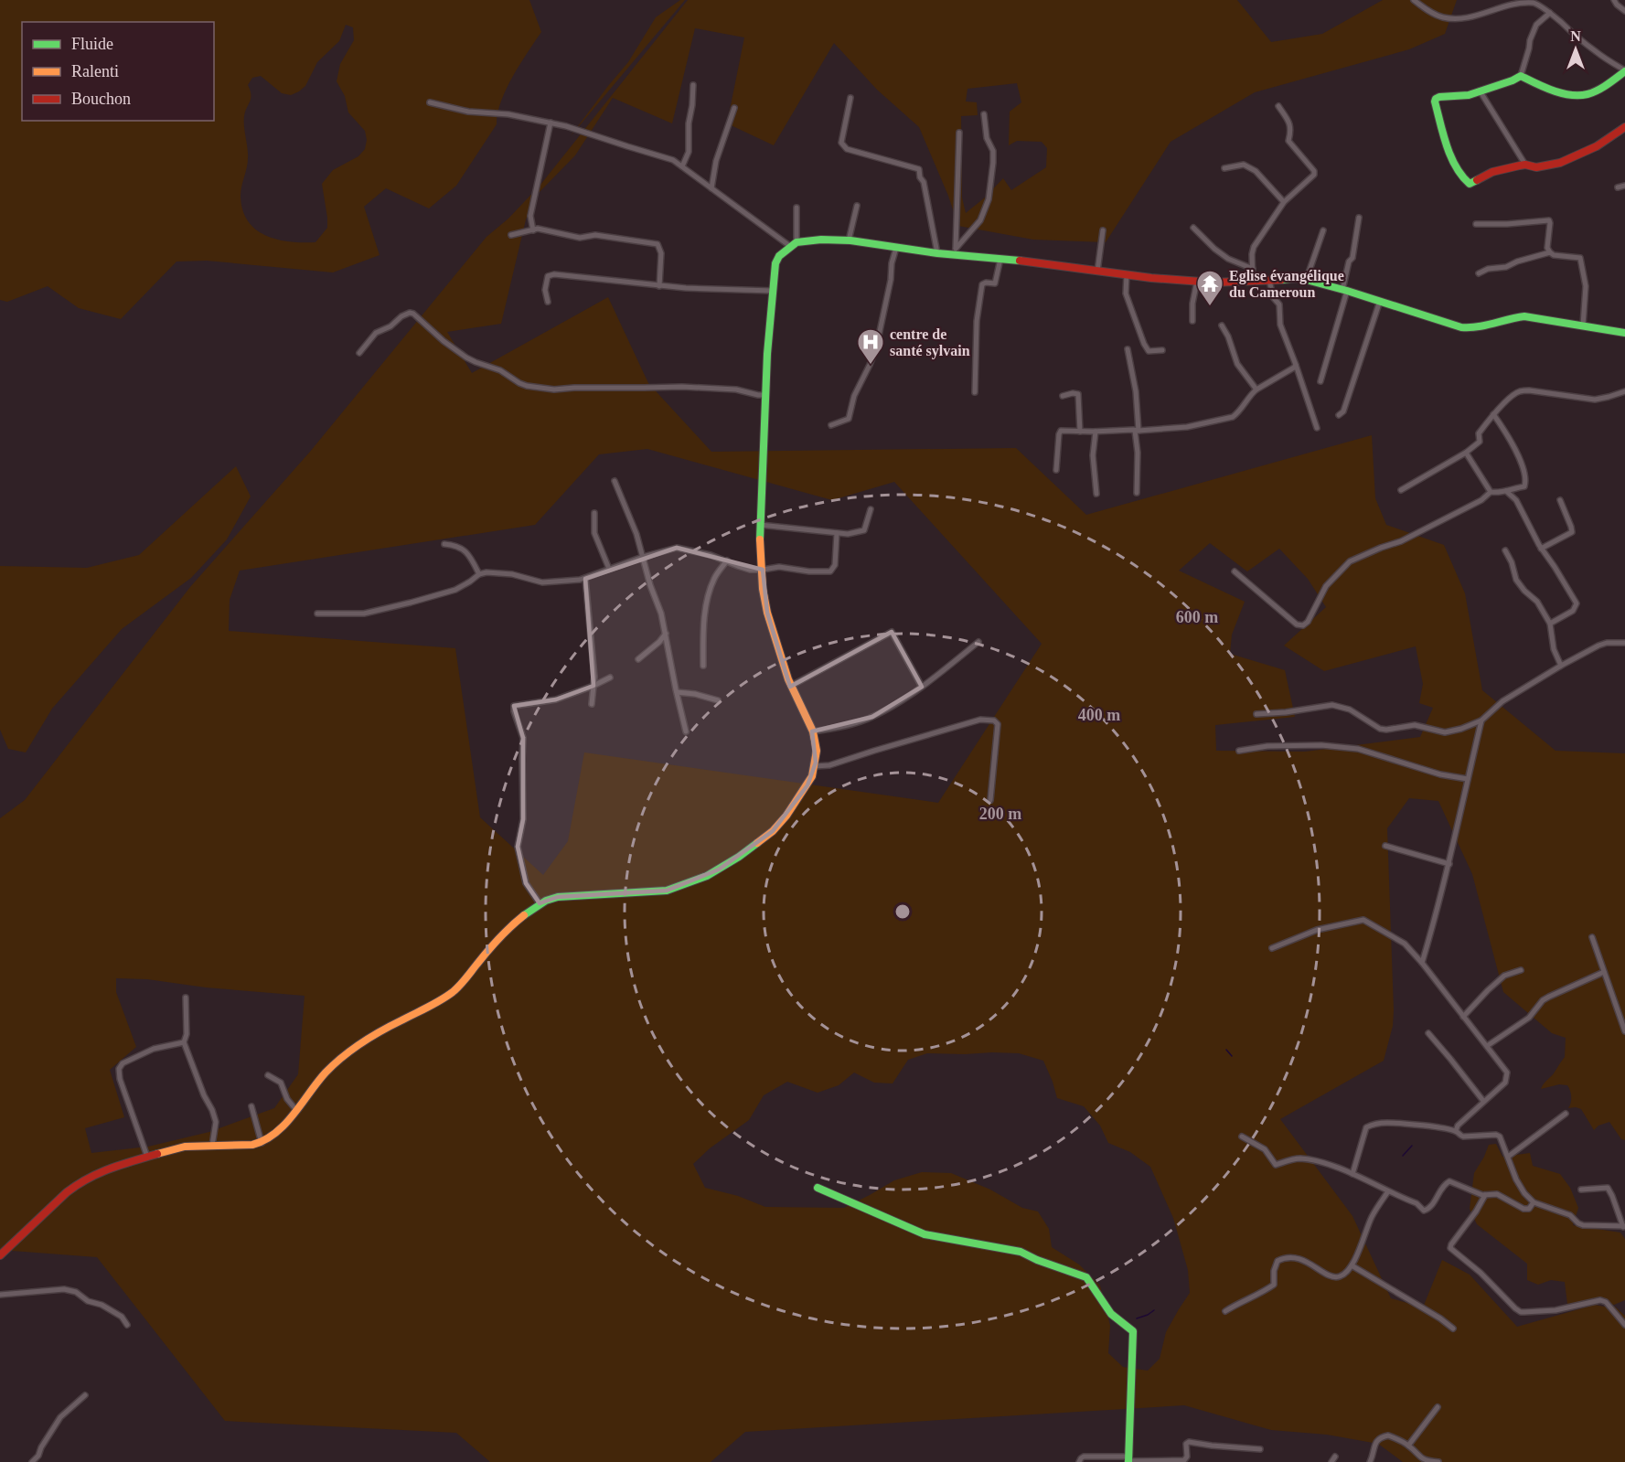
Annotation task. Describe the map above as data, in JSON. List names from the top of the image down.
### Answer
{
  "places": {
    "temple": ["Eglise évangélique du Cameroun"],
    "hospital": ["centre de santé sylvain"]
  },
  "legend": ["Fluide", "Ralenti", "Bouchon"],
  "north": "top",
  "rings": ["600 m", "400 m", "200 m"]
}
